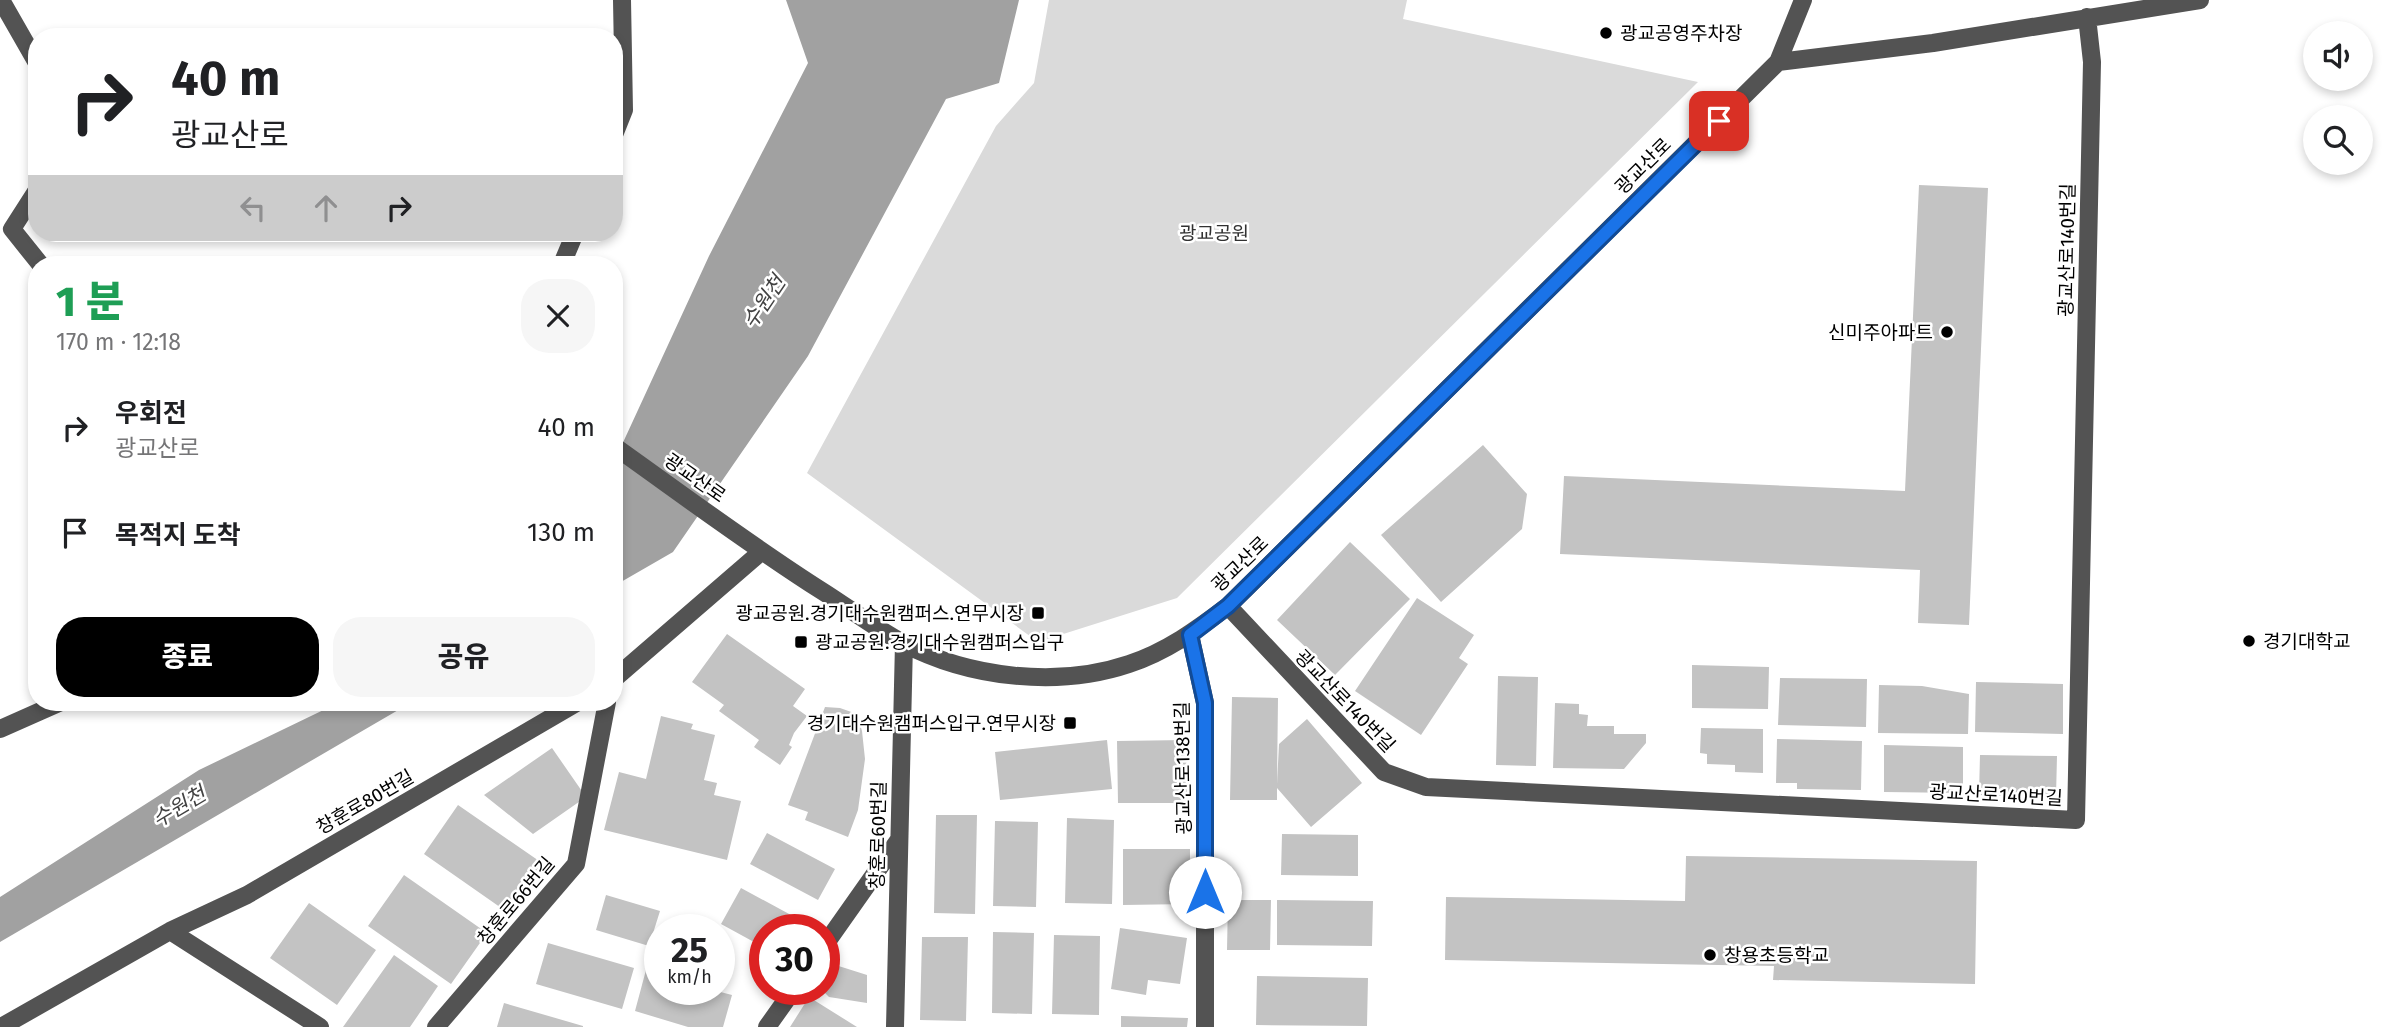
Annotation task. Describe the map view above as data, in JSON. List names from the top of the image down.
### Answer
{
  "streets": {
    "street": [
      "광교산로",
      "광교산로140번길",
      "광교산로138번길",
      "창훈로80번길",
      "창훈로60번길",
      "창훈로66번길"
    ]
  },
  "crossings": [
    ["광교산로", "광교산로140번길"],
    ["광교산로", "광교산로138번길"],
    ["광교산로", "창훈로60번길"]
  ],
  "water": ["수원천"],
  "parks": ["광교공원"],
  "places": {
    "other": [
      "광교공영주차장",
      "신미주아파트",
      "경기대학교",
      "창용초등학교"
    ],
    "transit": ["광교공원.경기대수원캠퍼스.연무시장", "광교공원.경기대수원캠퍼스입구", "경기대수원캠퍼스입구.연무시장"]
  },
  "page": {
    "turn": ["40 m", "광교산로"],
    "heading": ["1 분", "170 m · 12:18"],
    "list": [
      {
        "name": "우회전",
        "note": "광교산로",
        "value": "40 m"
      },
      {
        "name": "목적지 도착",
        "value": "130 m"
      }
    ],
    "buttons": ["종료", "공유"],
    "speed": "25 km/h",
    "limit": "30"
  }
}
